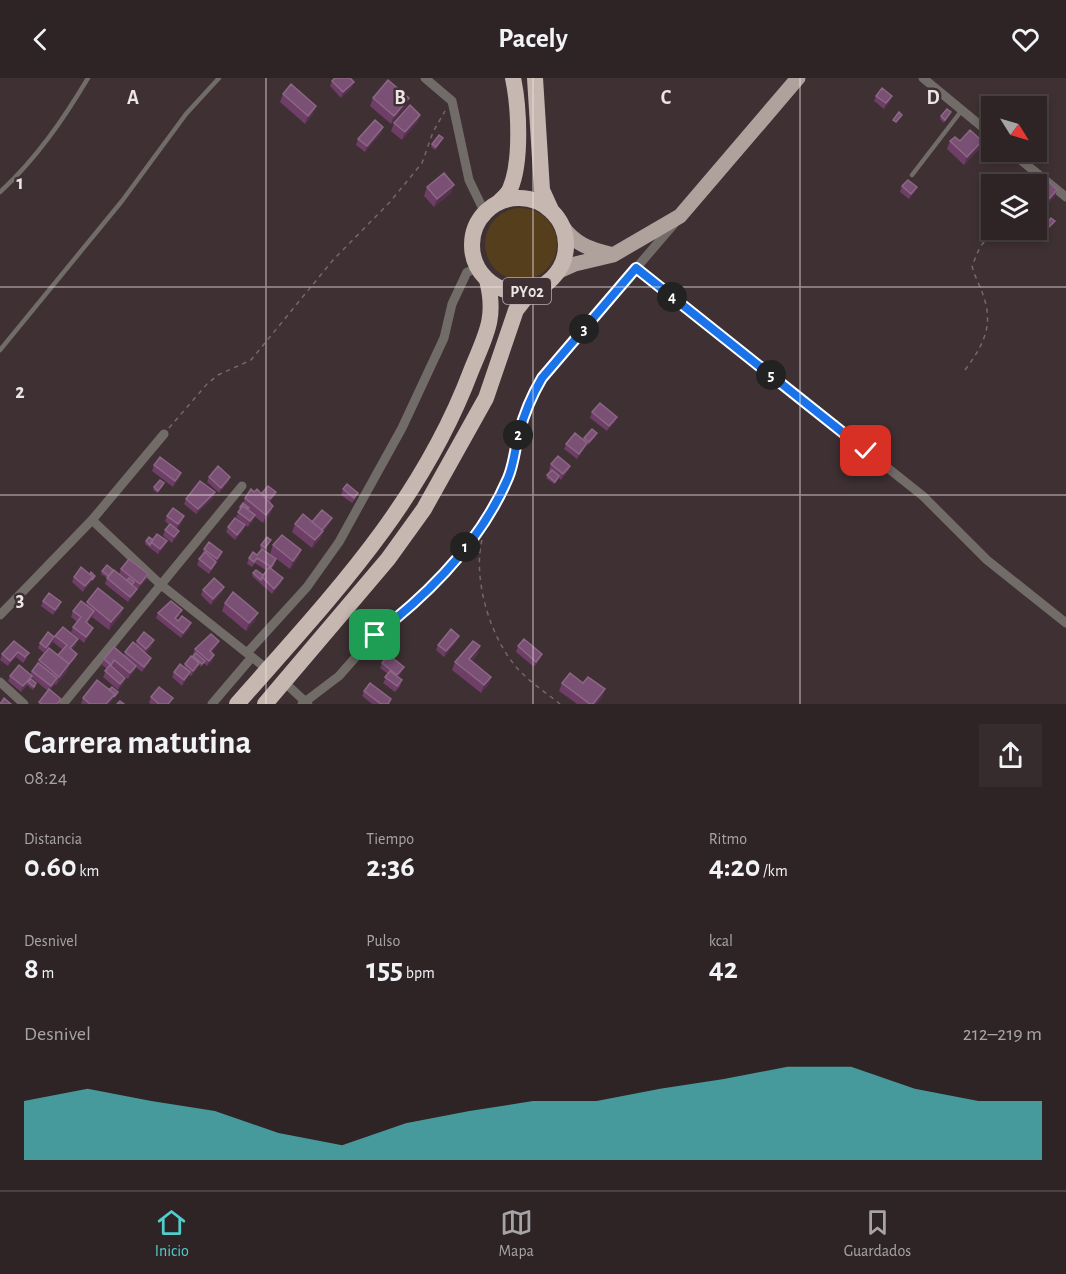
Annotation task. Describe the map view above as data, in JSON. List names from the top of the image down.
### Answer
{
  "streets": {
    "highway": ["PY02"]
  },
  "north": "bottom right",
  "page": {
    "header": "Pacely",
    "pins": [
      "4",
      "3",
      "5",
      "2",
      "1"
    ],
    "heading": ["Carrera matutina", "08:24"],
    "stats": [
      ["Distancia", "0.60 km"],
      ["Tiempo", "2:36"],
      ["Ritmo", "4:20 /km"],
      ["Desnivel", "8 m"],
      ["Pulso", "155 bpm"],
      ["kcal", "42"]
    ],
    "chart": ["Desnivel", "212–219 m"],
    "tabs": ["Inicio", "Mapa", "Guardados"]
  },
  "grid": {
    "columns": [
      "A",
      "B",
      "C",
      "D"
    ],
    "rows": ["1", "2", "3"]
  }
}
